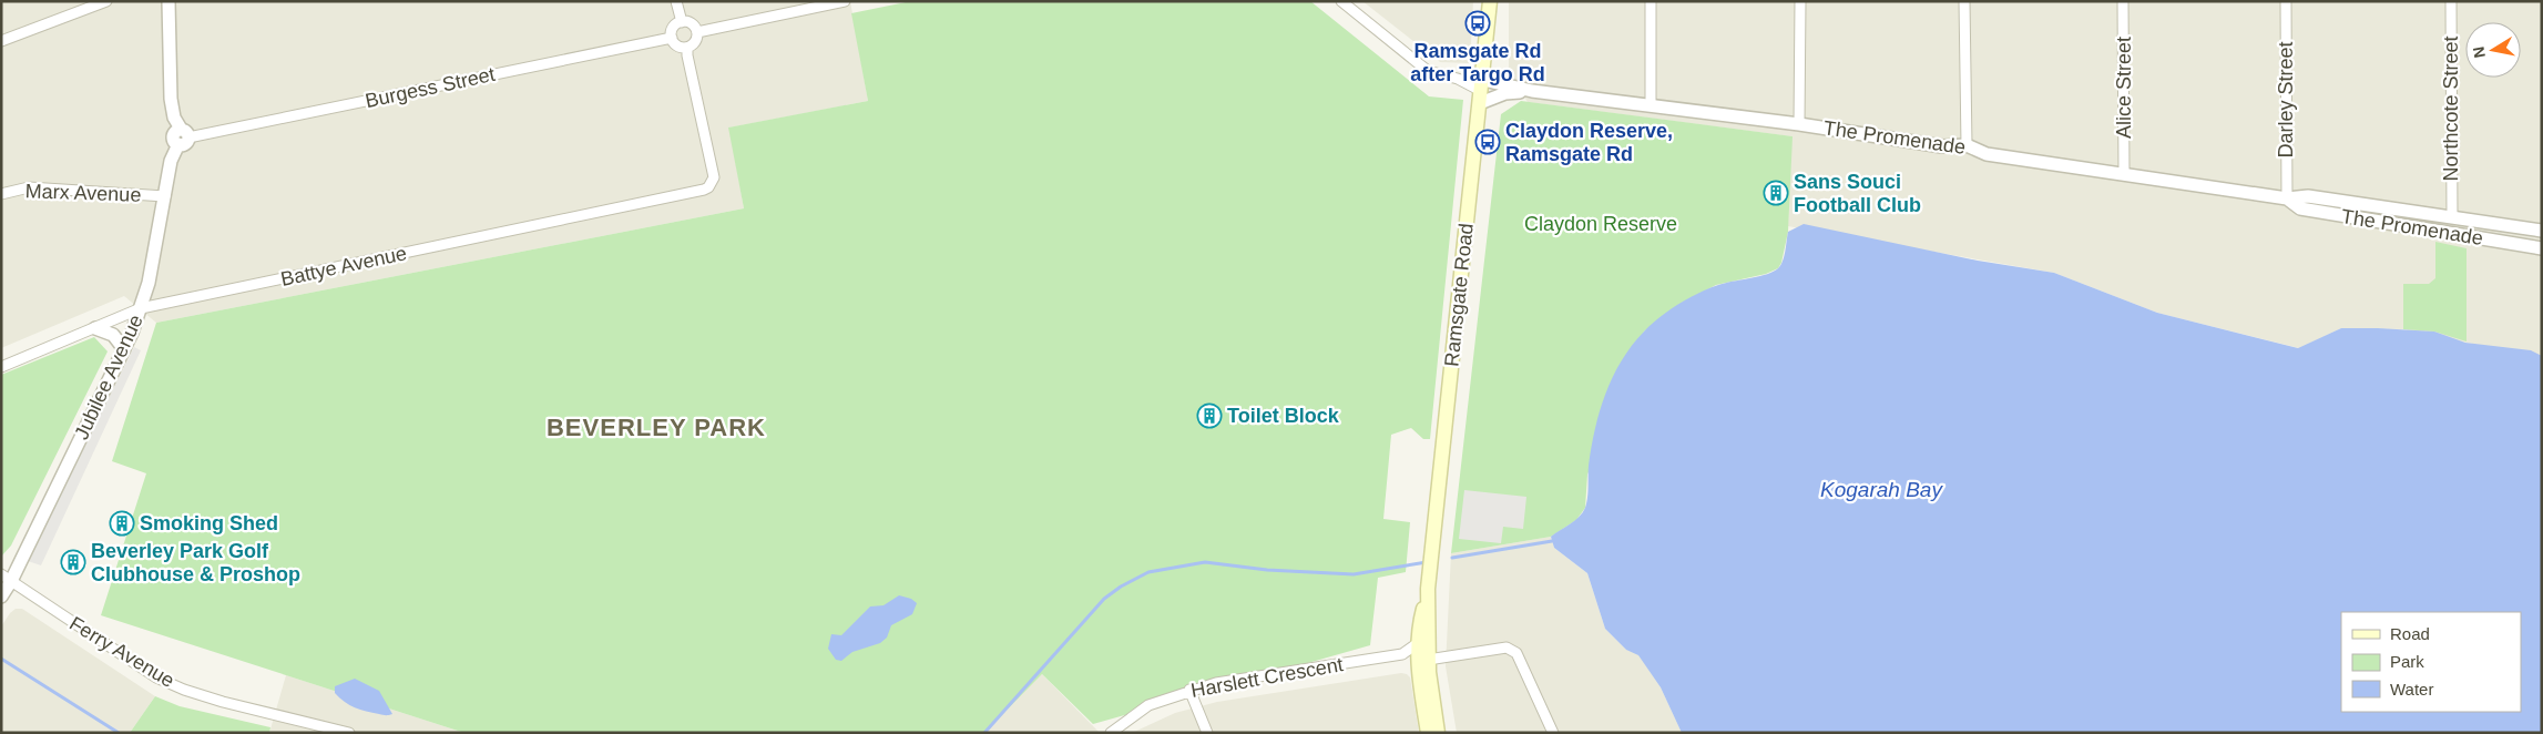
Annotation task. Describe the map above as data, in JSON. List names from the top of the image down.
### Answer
{
  "streets": {
    "main road": ["Ramsgate Road"],
    "street": [
      "Burgess Street",
      "Alice Street",
      "Darley Street",
      "Northcote Street",
      "The Promenade",
      "Marx Avenue",
      "Battye Avenue",
      "Jubilee Avenue",
      "Ferry Avenue",
      "Harslett Crescent"
    ]
  },
  "crossings": [
    ["Burgess Street", "Battye Avenue"],
    ["Burgess Street", "Jubilee Avenue"],
    ["Alice Street", "The Promenade"],
    ["Darley Street", "The Promenade"],
    ["Northcote Street", "The Promenade"],
    ["The Promenade", "Ramsgate Road"],
    ["Marx Avenue", "Jubilee Avenue"],
    ["Battye Avenue", "Jubilee Avenue"],
    ["Ramsgate Road", "Harslett Crescent"],
    ["Jubilee Avenue", "Ferry Avenue"]
  ],
  "districts": ["BEVERLEY PARK"],
  "water": ["Kogarah Bay"],
  "parks": ["Claydon Reserve"],
  "places": {
    "bus stop": ["Ramsgate Rd after Targo Rd", "Claydon Reserve, Ramsgate Rd"],
    "building": [
      "Sans Souci Football Club",
      "Toilet Block",
      "Smoking Shed",
      "Beverley Park Golf Clubhouse & Proshop"
    ]
  },
  "legend": ["Road", "Park", "Water"],
  "north": "left"
}
